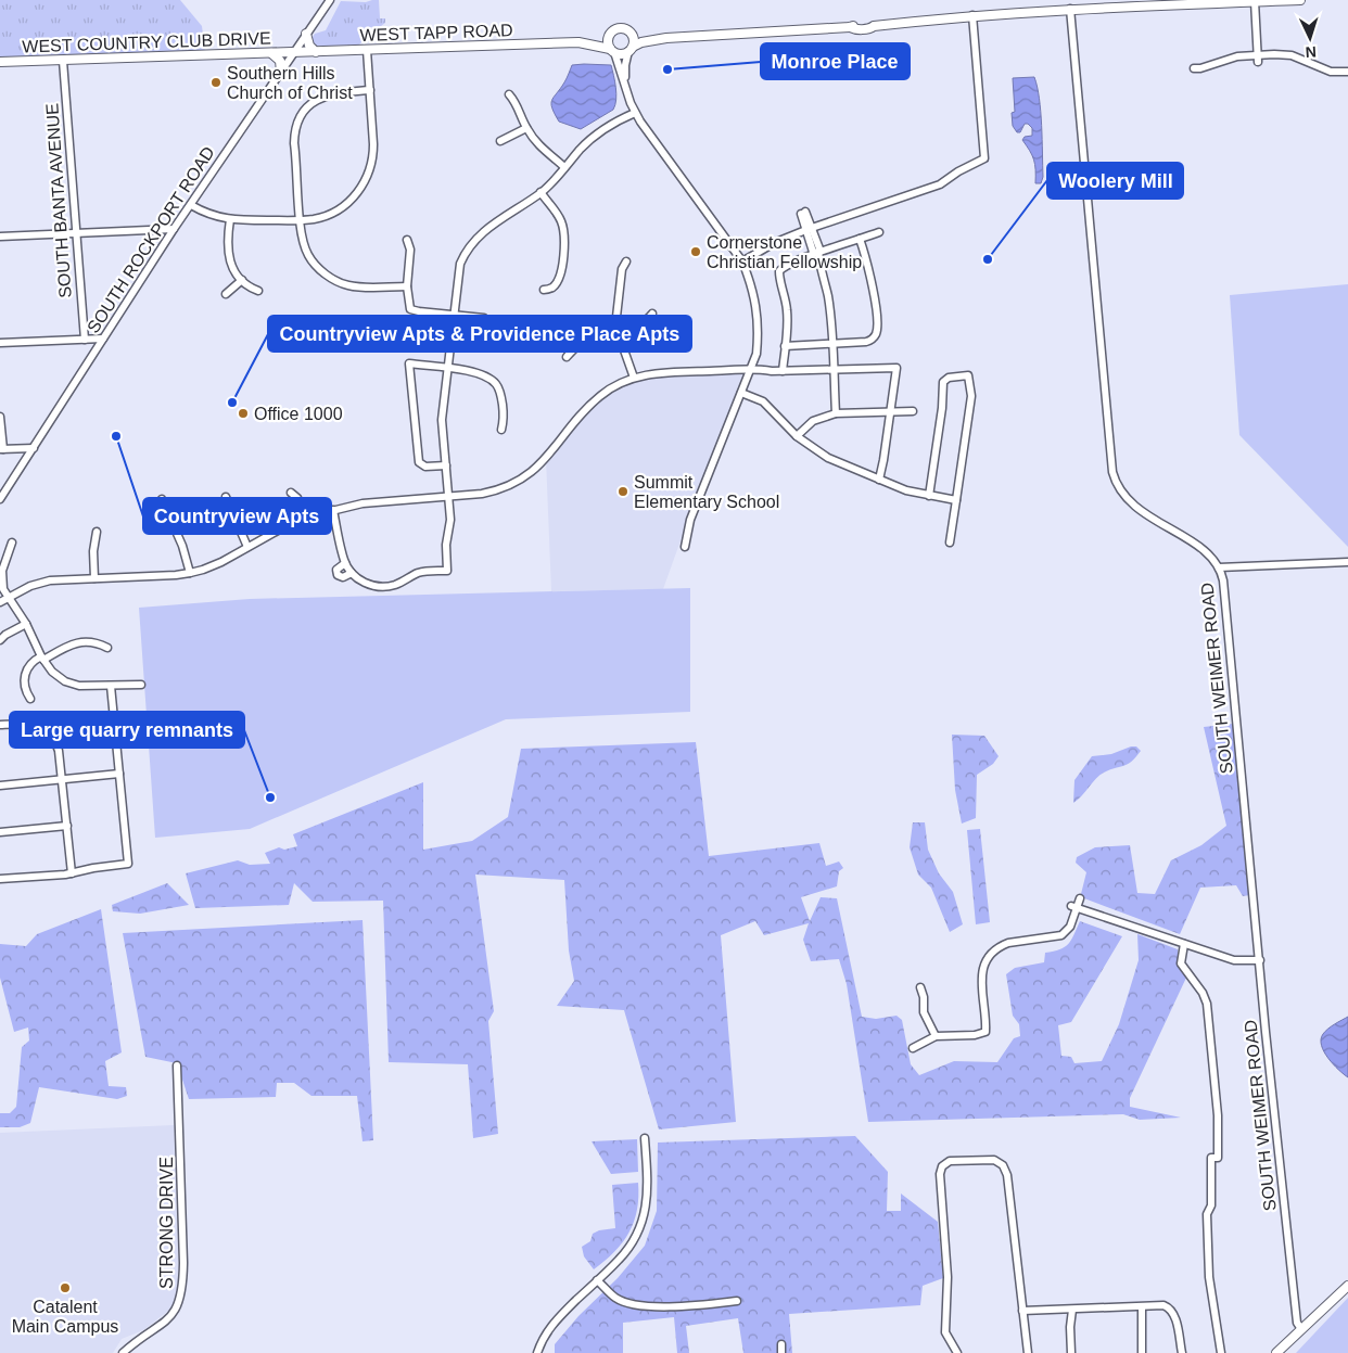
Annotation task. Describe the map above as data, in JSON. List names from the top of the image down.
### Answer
{
  "streets": {
    "main road": ["WEST TAPP ROAD", "WEST COUNTRY CLUB DRIVE"],
    "street": [
      "SOUTH BANTA AVENUE",
      "SOUTH ROCKPORT ROAD",
      "SOUTH WEIMER ROAD",
      "STRONG DRIVE"
    ]
  },
  "crossings": [
    ["WEST TAPP ROAD", "WEST COUNTRY CLUB DRIVE"],
    ["WEST TAPP ROAD", "SOUTH ROCKPORT ROAD"],
    ["WEST TAPP ROAD", "SOUTH WEIMER ROAD"],
    ["WEST COUNTRY CLUB DRIVE", "SOUTH BANTA AVENUE"],
    ["WEST COUNTRY CLUB DRIVE", "SOUTH ROCKPORT ROAD"]
  ],
  "places": [
    "Monroe Place",
    "Southern Hills Church of Christ",
    "Cornerstone Christian Fellowship",
    "Woolery Mill",
    "Countryview Apts & Providence Place Apts",
    "Office 1000",
    "Countryview Apts",
    "Summit Elementary School",
    "Large quarry remnants",
    "Catalent Main Campus"
  ],
  "north": "bottom"
}
